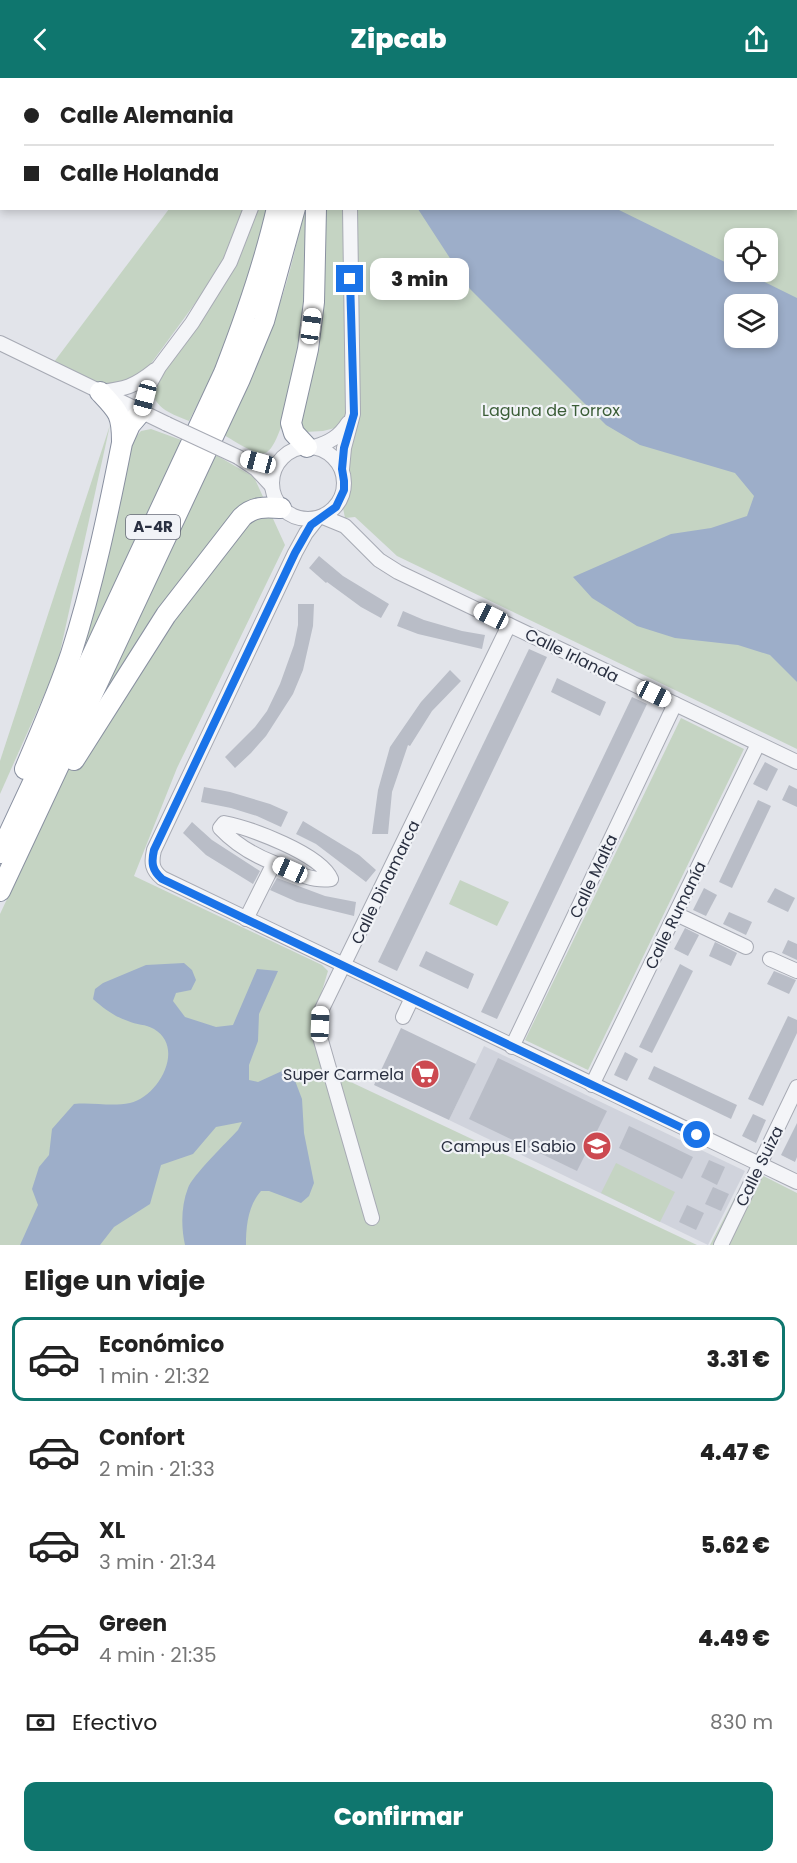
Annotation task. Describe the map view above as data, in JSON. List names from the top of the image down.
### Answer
{
  "streets": {
    "highway": ["A-4R"],
    "street": [
      "Calle Irlanda",
      "Calle Malta",
      "Calle Dinamarca",
      "Calle Rumanía",
      "Calle Suiza"
    ]
  },
  "crossings": [
    ["Calle Irlanda", "Calle Malta"],
    ["Calle Irlanda", "Calle Dinamarca"],
    ["Calle Irlanda", "Calle Rumanía"]
  ],
  "parks": ["Laguna de Torrox"],
  "places": {
    "supermarket": ["Super Carmela"],
    "school or university": ["Campus El Sabio"]
  },
  "page": {
    "header": "Zipcab",
    "banner": ["Calle Alemania", "Calle Holanda"],
    "bubble": "3 min",
    "heading": "Elige un viaje",
    "list": [
      {
        "name": "Económico",
        "note": "1 min · 21:32",
        "value": "3.31 €"
      },
      {
        "name": "Confort",
        "note": "2 min · 21:33",
        "value": "4.47 €"
      },
      {
        "name": "XL",
        "note": "3 min · 21:34",
        "value": "5.62 €"
      },
      {
        "name": "Green",
        "note": "4 min · 21:35",
        "value": "4.49 €"
      }
    ],
    "pay": ["Efectivo", "830 m"],
    "buttons": "Confirmar"
  }
}
